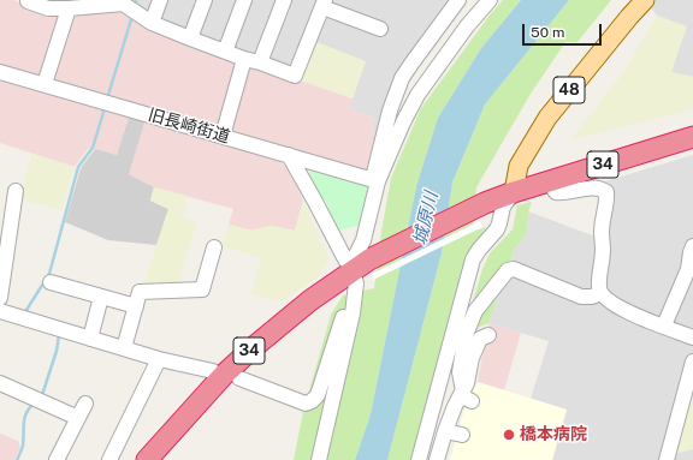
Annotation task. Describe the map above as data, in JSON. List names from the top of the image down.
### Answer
{
  "streets": {
    "highway": ["34"],
    "main road": ["48"],
    "street": ["旧長崎街道"]
  },
  "crossings": [
    ["48", "34"]
  ],
  "water": ["城原川"],
  "places": ["橋本病院"],
  "scale_bar": "50 m"
}
